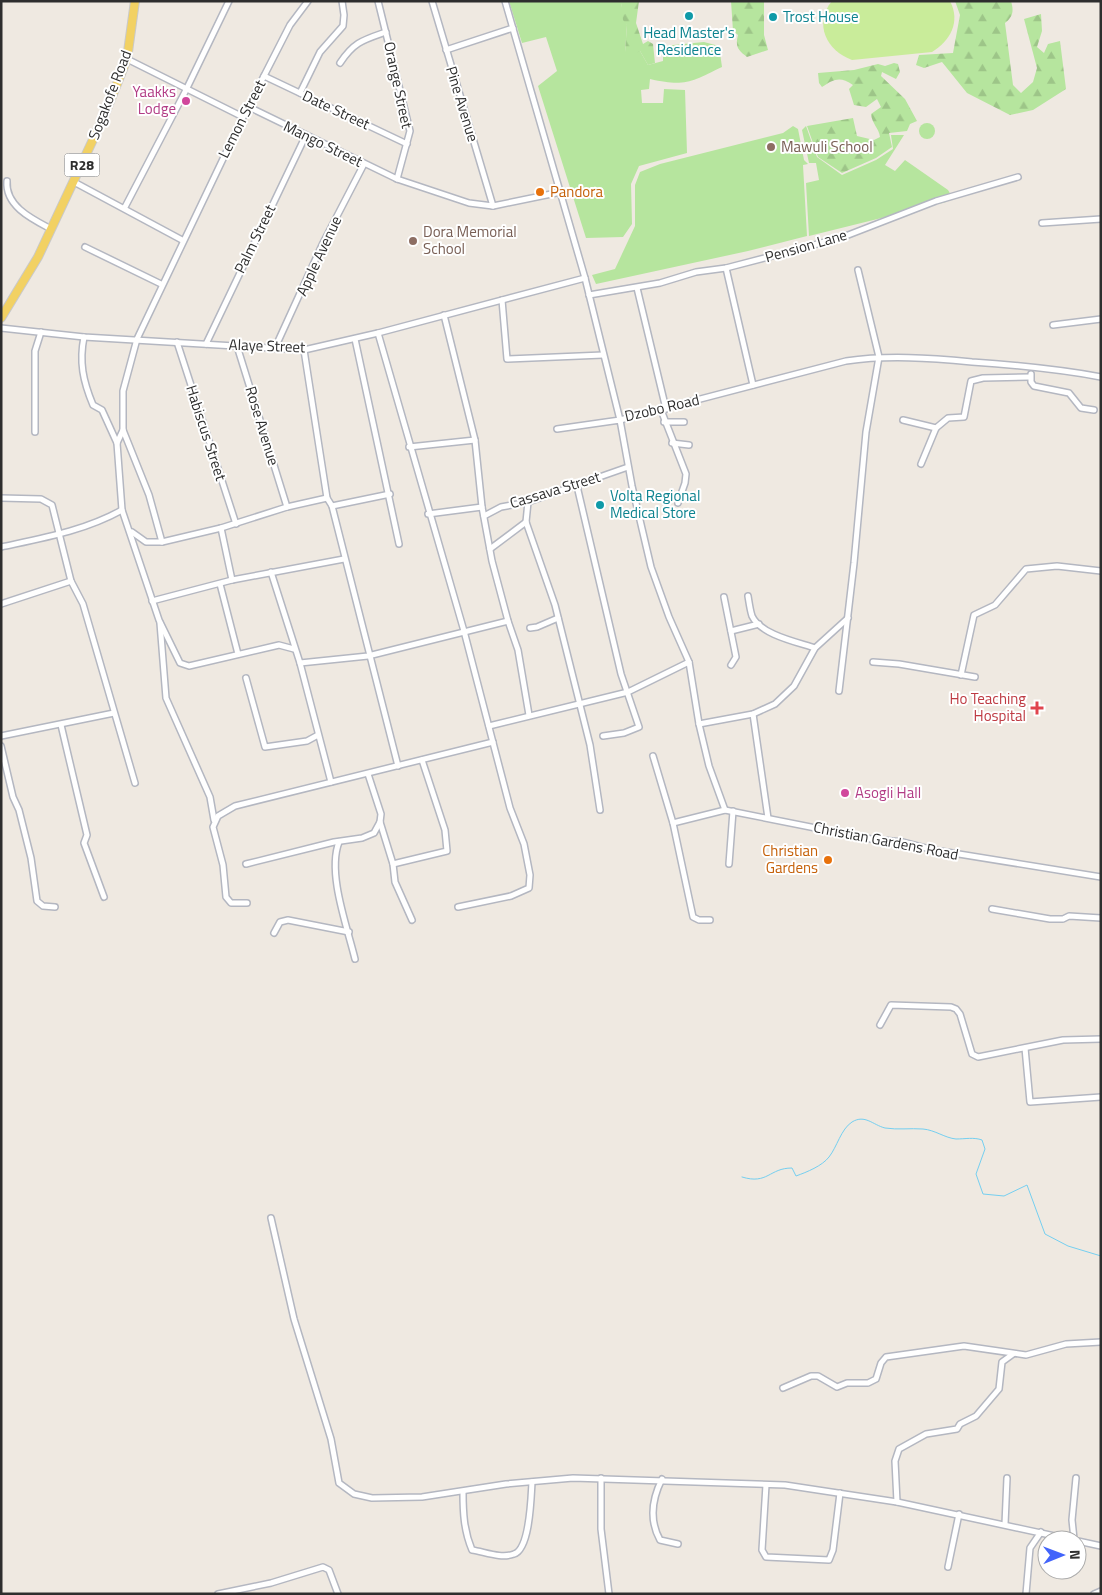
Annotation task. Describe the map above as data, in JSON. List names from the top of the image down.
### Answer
{
  "streets": {
    "main road": ["Sogakofe Road", "R28"],
    "street": [
      "Orange Street",
      "Pine Avenue",
      "Date Street",
      "Lemon Street",
      "Mango Street",
      "Palm Street",
      "Pension Lane",
      "Apple Avenue",
      "Alaye Street",
      "Dzobo Road",
      "Rose Avenue",
      "Habiscus Street",
      "Cassava Street",
      "Christian Gardens Road"
    ]
  },
  "crossings": [
    ["Orange Street", "Date Street"],
    ["Orange Street", "Mango Street"],
    ["Date Street", "Lemon Street"],
    ["Lemon Street", "Mango Street"],
    ["Lemon Street", "Alaye Street"],
    ["Mango Street", "Palm Street"],
    ["Mango Street", "Apple Avenue"],
    ["Palm Street", "Alaye Street"],
    ["Pension Lane", "Dzobo Road"],
    ["Apple Avenue", "Alaye Street"],
    ["Alaye Street", "Dzobo Road"],
    ["Alaye Street", "Rose Avenue"],
    ["Alaye Street", "Habiscus Street"]
  ],
  "places": {
    "other": [
      "Head Master's Residence",
      "Trost House",
      "Yaakks Lodge",
      "Mawuli School",
      "Pandora",
      "Dora Memorial School",
      "Volta Regional Medical Store",
      "Asogli Hall",
      "Christian Gardens"
    ],
    "health": ["Ho Teaching Hospital"]
  },
  "north": "right"
}
